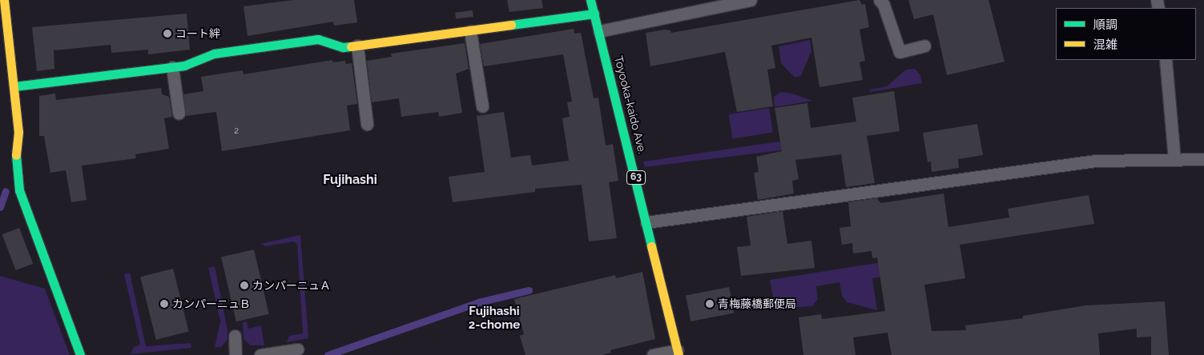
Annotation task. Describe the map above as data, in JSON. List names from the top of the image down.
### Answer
{
  "streets": {
    "street": ["Toyooka-kaido Ave.", "63"]
  },
  "districts": ["Fujihashi", "Fujihashi 2-chome"],
  "places": [
    "コート絆",
    "カンパーニュＡ",
    "カンパーニュＢ",
    "青梅藤橋郵便局"
  ],
  "house_numbers": ["2"],
  "legend": ["順調", "混雑"]
}
